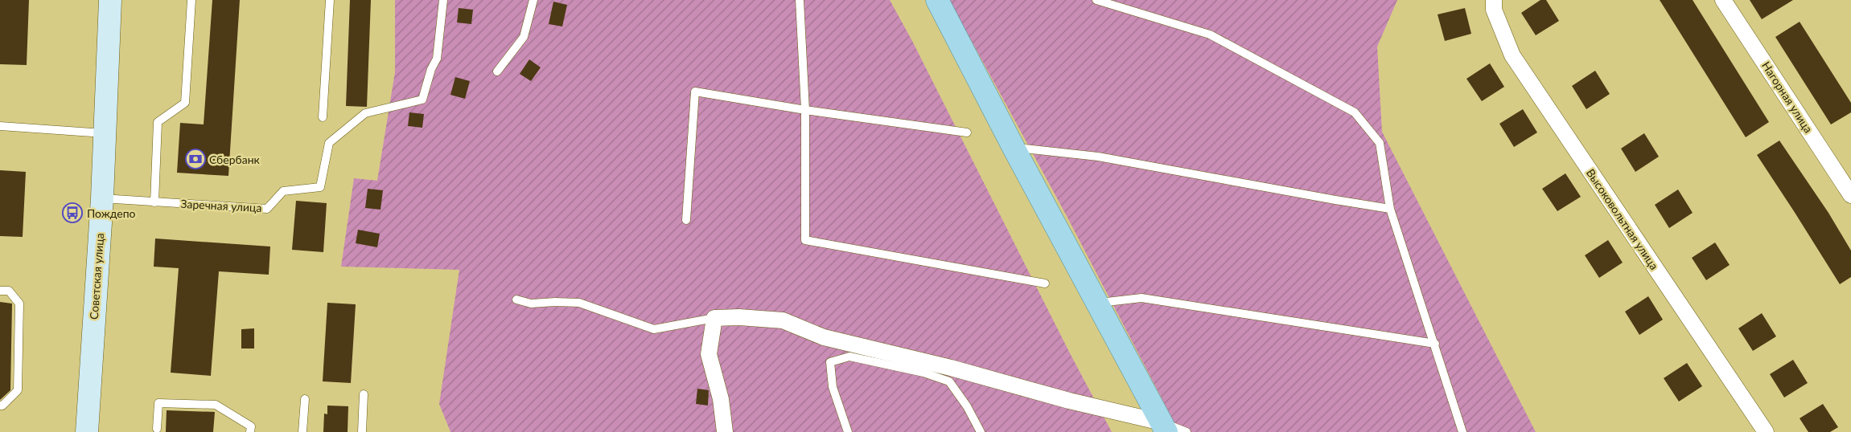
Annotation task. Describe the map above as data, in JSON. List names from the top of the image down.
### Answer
{
  "streets": {
    "main road": ["Советская улица"],
    "street": ["Нагорная улица", "Высоковольтная улица"],
    "lane": ["Заречная улица"]
  },
  "crossings": [
    ["Заречная улица", "Советская улица"]
  ],
  "places": {
    "bank": ["Сбербанк"],
    "bus stop": ["Пождепо"]
  }
}
